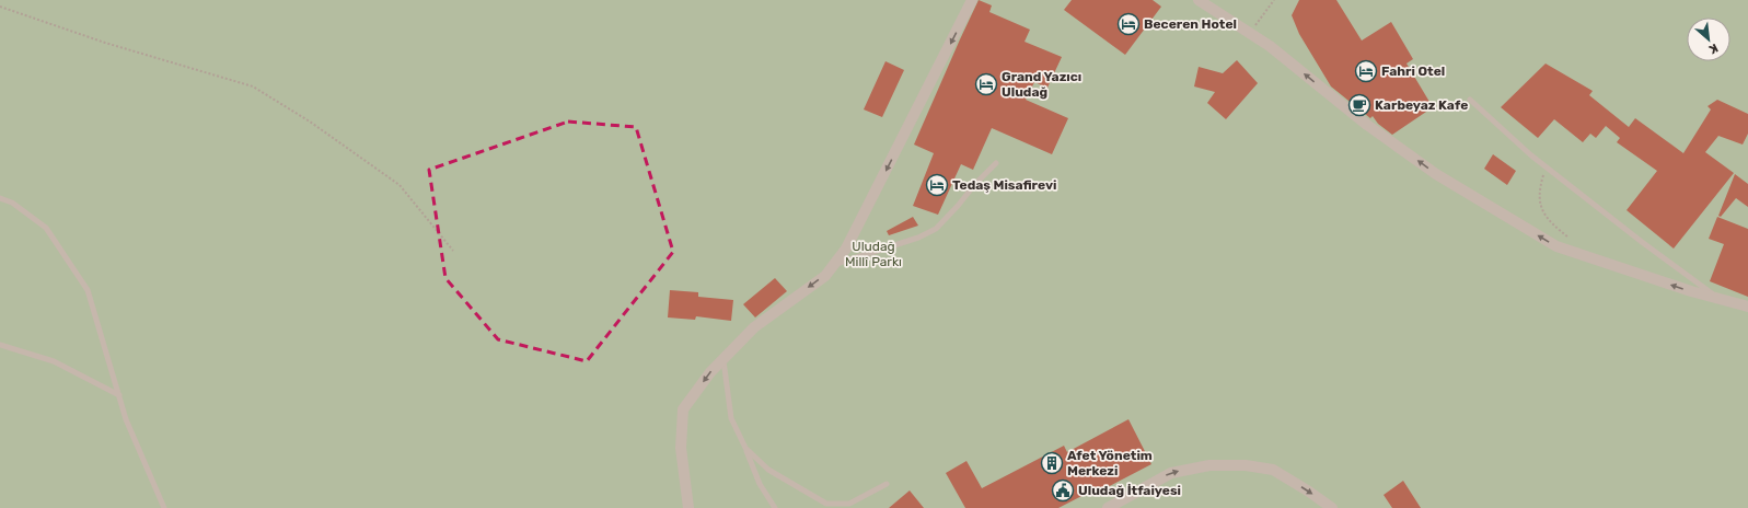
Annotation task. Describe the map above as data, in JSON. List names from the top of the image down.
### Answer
{
  "parks": ["Uludağ Millî Parkı"],
  "places": {
    "hotel": [
      "Beceren Hotel",
      "Fahri Otel",
      "Grand Yazıcı Uludağ",
      "Tedaş Misafirevi"
    ],
    "cafe": ["Karbeyaz Kafe"],
    "building": ["Afet Yönetim Merkezi"],
    "public building": ["Uludağ İtfaiyesi"]
  },
  "north": "bottom right"
}
